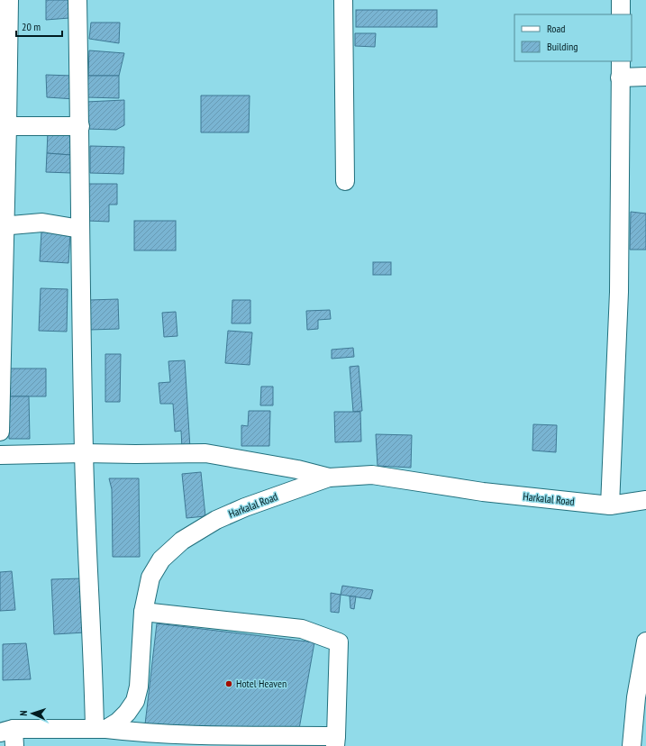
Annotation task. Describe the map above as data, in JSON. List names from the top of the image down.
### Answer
{
  "streets": {
    "street": ["Harkalal Road"]
  },
  "places": ["Hotel Heaven"],
  "legend": ["Road", "Building"],
  "scale_bar": "20 m",
  "north": "left"
}
